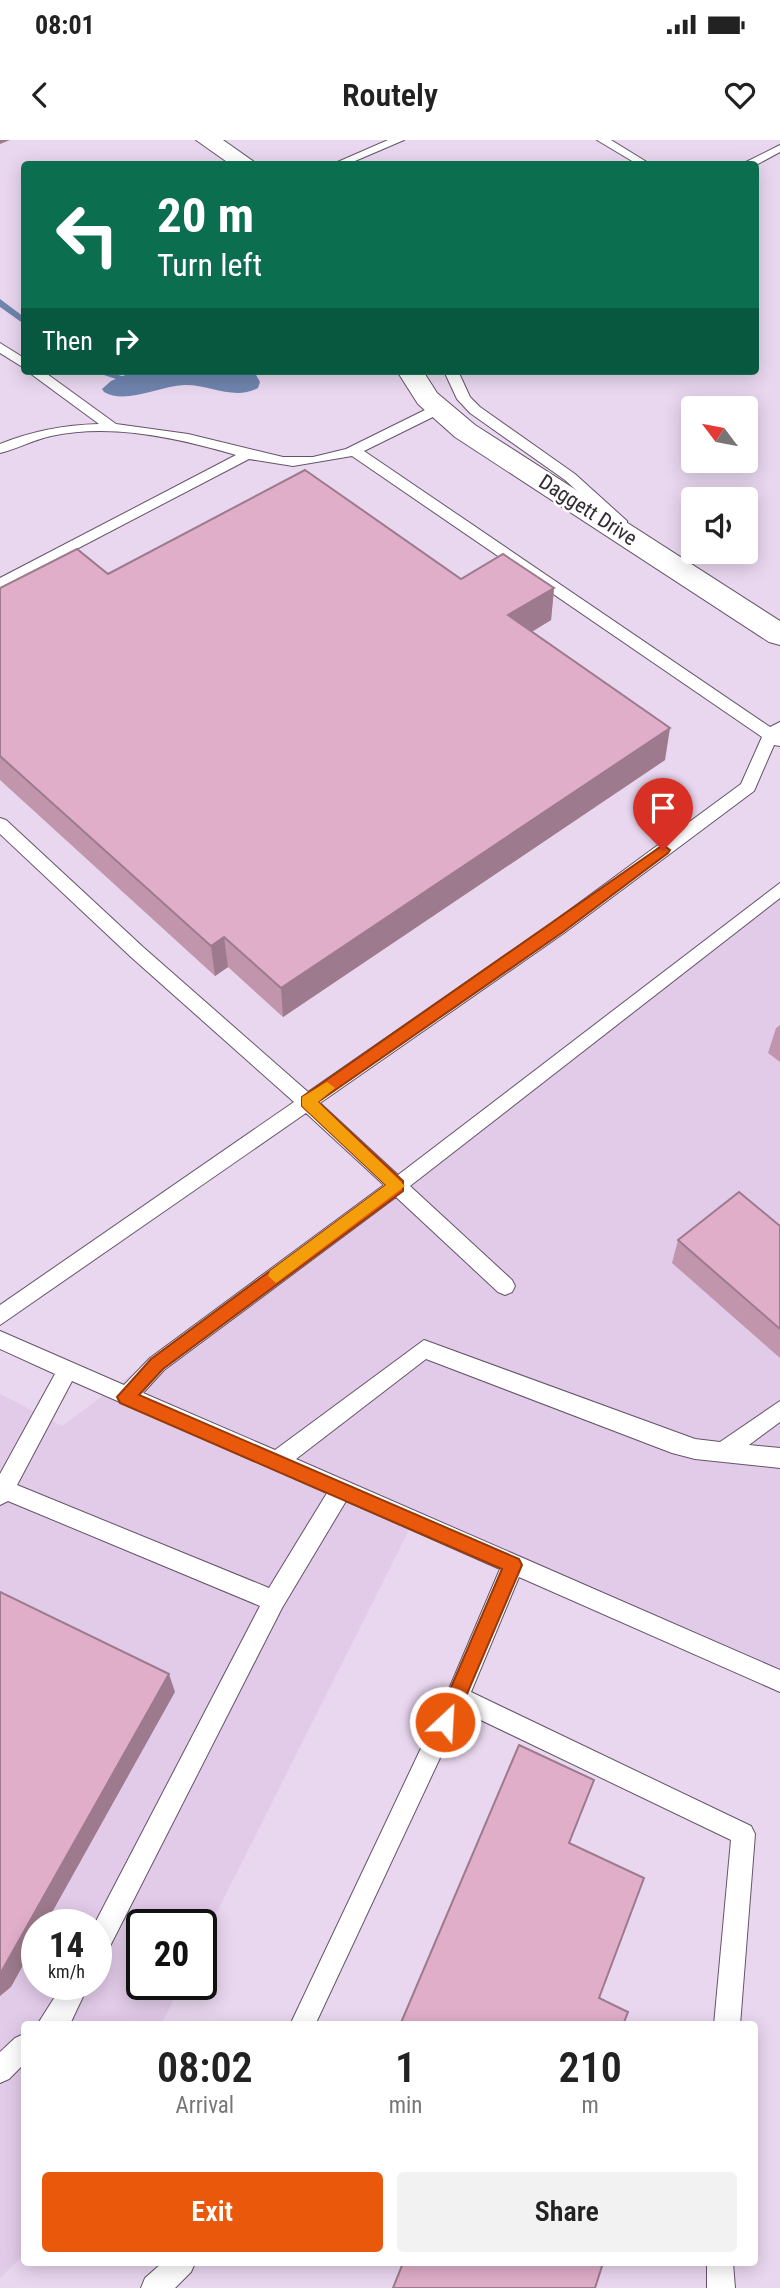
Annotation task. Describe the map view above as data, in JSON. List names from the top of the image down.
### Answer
{
  "streets": {
    "street": ["Daggett Drive"]
  },
  "north": "top left",
  "page": {
    "status": "08:01",
    "header": "Routely",
    "turn": ["20 m", "Turn left"],
    "then": "Then",
    "speed": "14 km/h",
    "limit": "20",
    "eta": [
      "08:02",
      "Arrival",
      "1",
      "min",
      "210",
      "m"
    ],
    "buttons": ["Exit", "Share"]
  }
}
